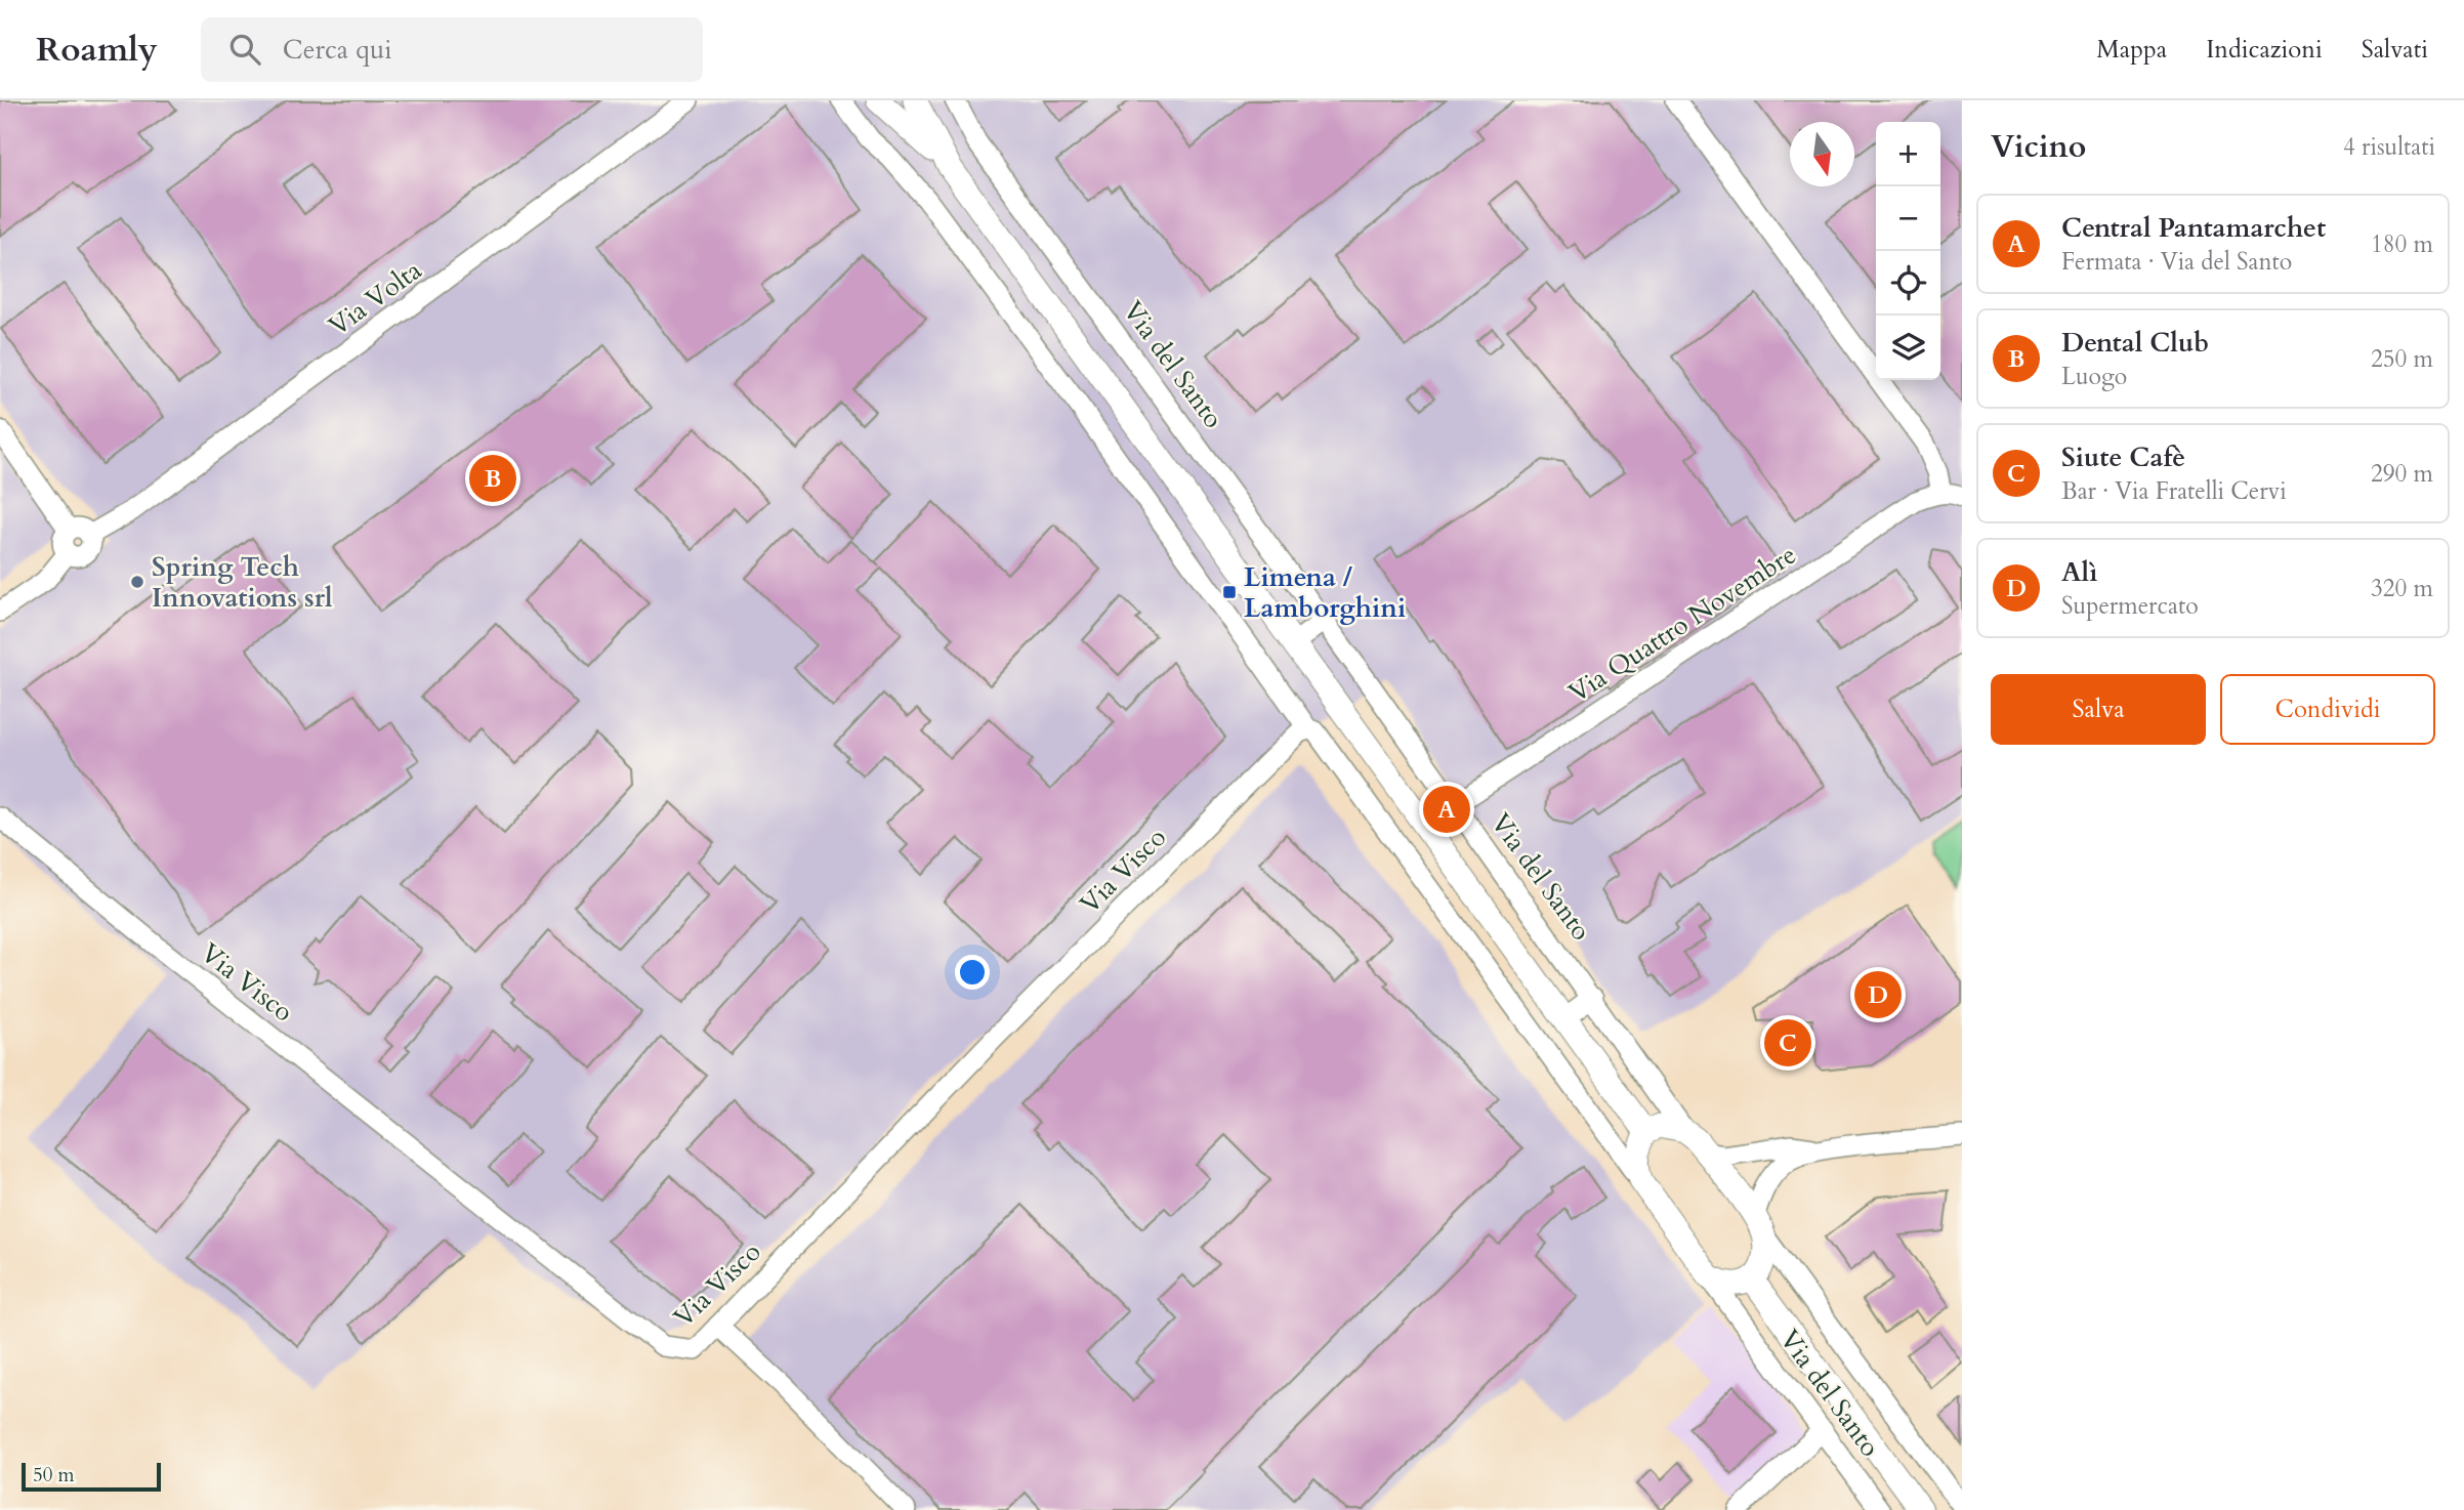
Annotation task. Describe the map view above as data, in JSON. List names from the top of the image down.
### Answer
{
  "streets": {
    "street": [
      "Via Volta",
      "Via del Santo",
      "Via Quattro Novembre",
      "Via Visco"
    ]
  },
  "crossings": [
    ["Via del Santo", "Via Quattro Novembre"],
    ["Via del Santo", "Via Visco"]
  ],
  "places": {
    "other": ["Spring Tech Innovations srl"],
    "transit": ["Limena / Lamborghini"]
  },
  "scale_bar": "50 m",
  "north": "bottom",
  "page": {
    "header": "Roamly",
    "search": "Cerca qui",
    "nav": ["Mappa", "Indicazioni", "Salvati"],
    "heading": ["Vicino", "4 risultati"],
    "map_buttons": ["+", "−"],
    "list": [
      {
        "mark": "A",
        "name": "Central Pantamarchet",
        "note": "Fermata · Via del Santo",
        "value": "180 m"
      },
      {
        "mark": "B",
        "name": "Dental Club",
        "note": "Luogo",
        "value": "250 m"
      },
      {
        "mark": "C",
        "name": "Siute Cafè",
        "note": "Bar · Via Fratelli Cervi",
        "value": "290 m"
      },
      {
        "mark": "D",
        "name": "Alì",
        "note": "Supermercato",
        "value": "320 m"
      }
    ],
    "pins": [
      "B",
      "A",
      "D",
      "C"
    ],
    "buttons": ["Salva", "Condividi"],
    "scale": "50 m"
  }
}
